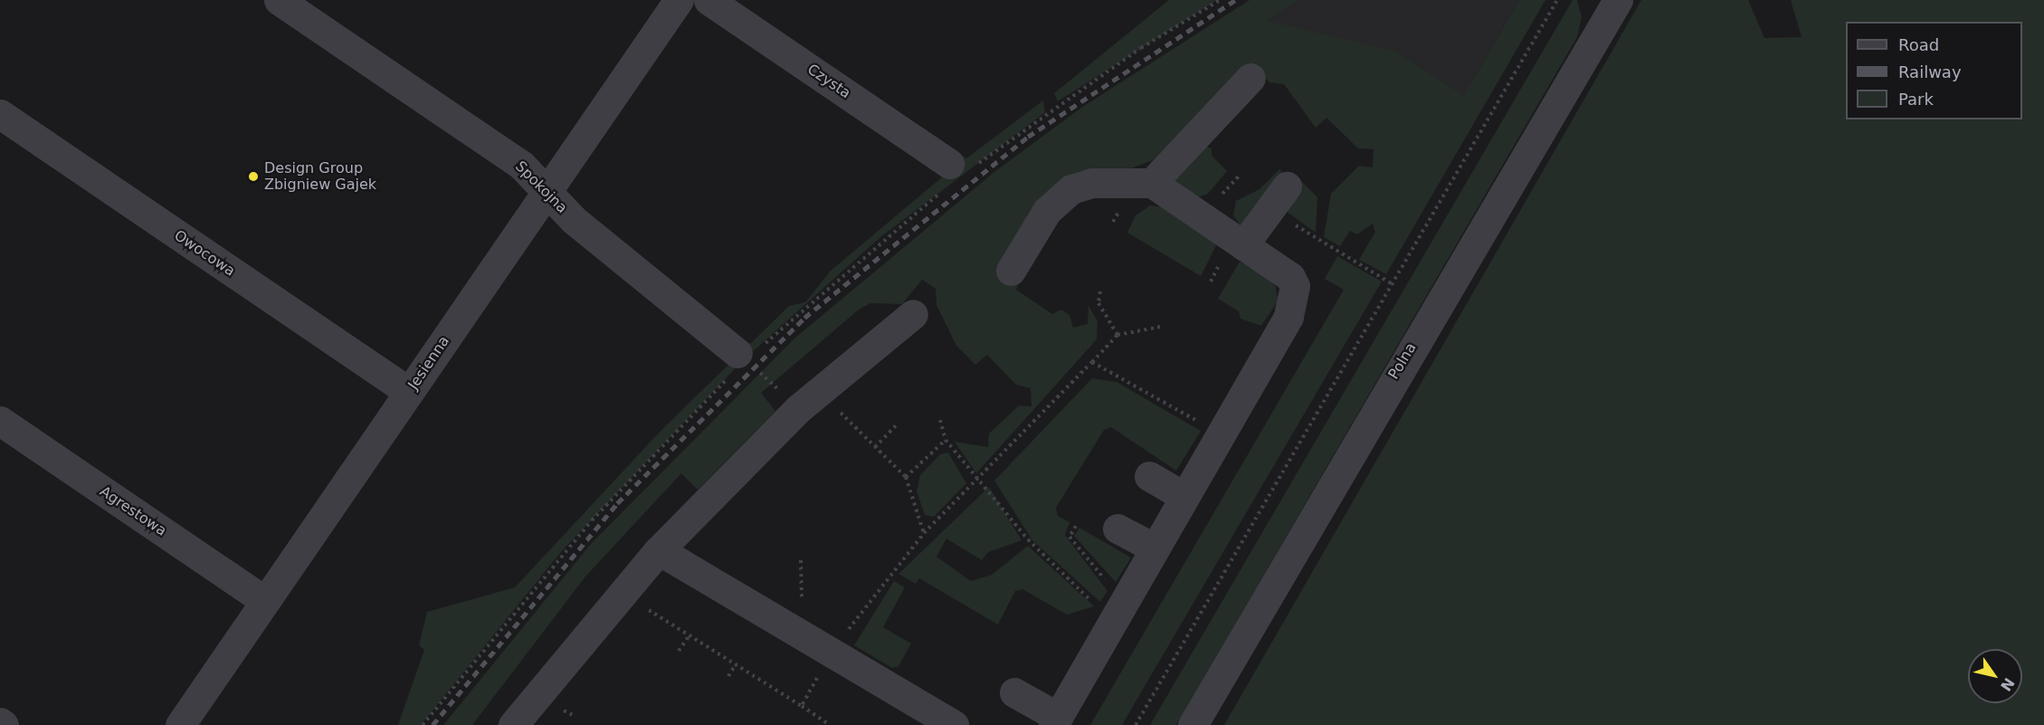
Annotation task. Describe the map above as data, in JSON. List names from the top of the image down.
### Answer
{
  "streets": {
    "street": [
      "Czysta",
      "Spokojna",
      "Owocowa",
      "Polna",
      "Jesienna",
      "Agrestowa"
    ]
  },
  "crossings": [
    ["Spokojna", "Jesienna"],
    ["Owocowa", "Jesienna"],
    ["Jesienna", "Agrestowa"]
  ],
  "places": ["Design Group Zbigniew Gajek"],
  "legend": ["Road", "Railway", "Park"],
  "north": "bottom right"
}
